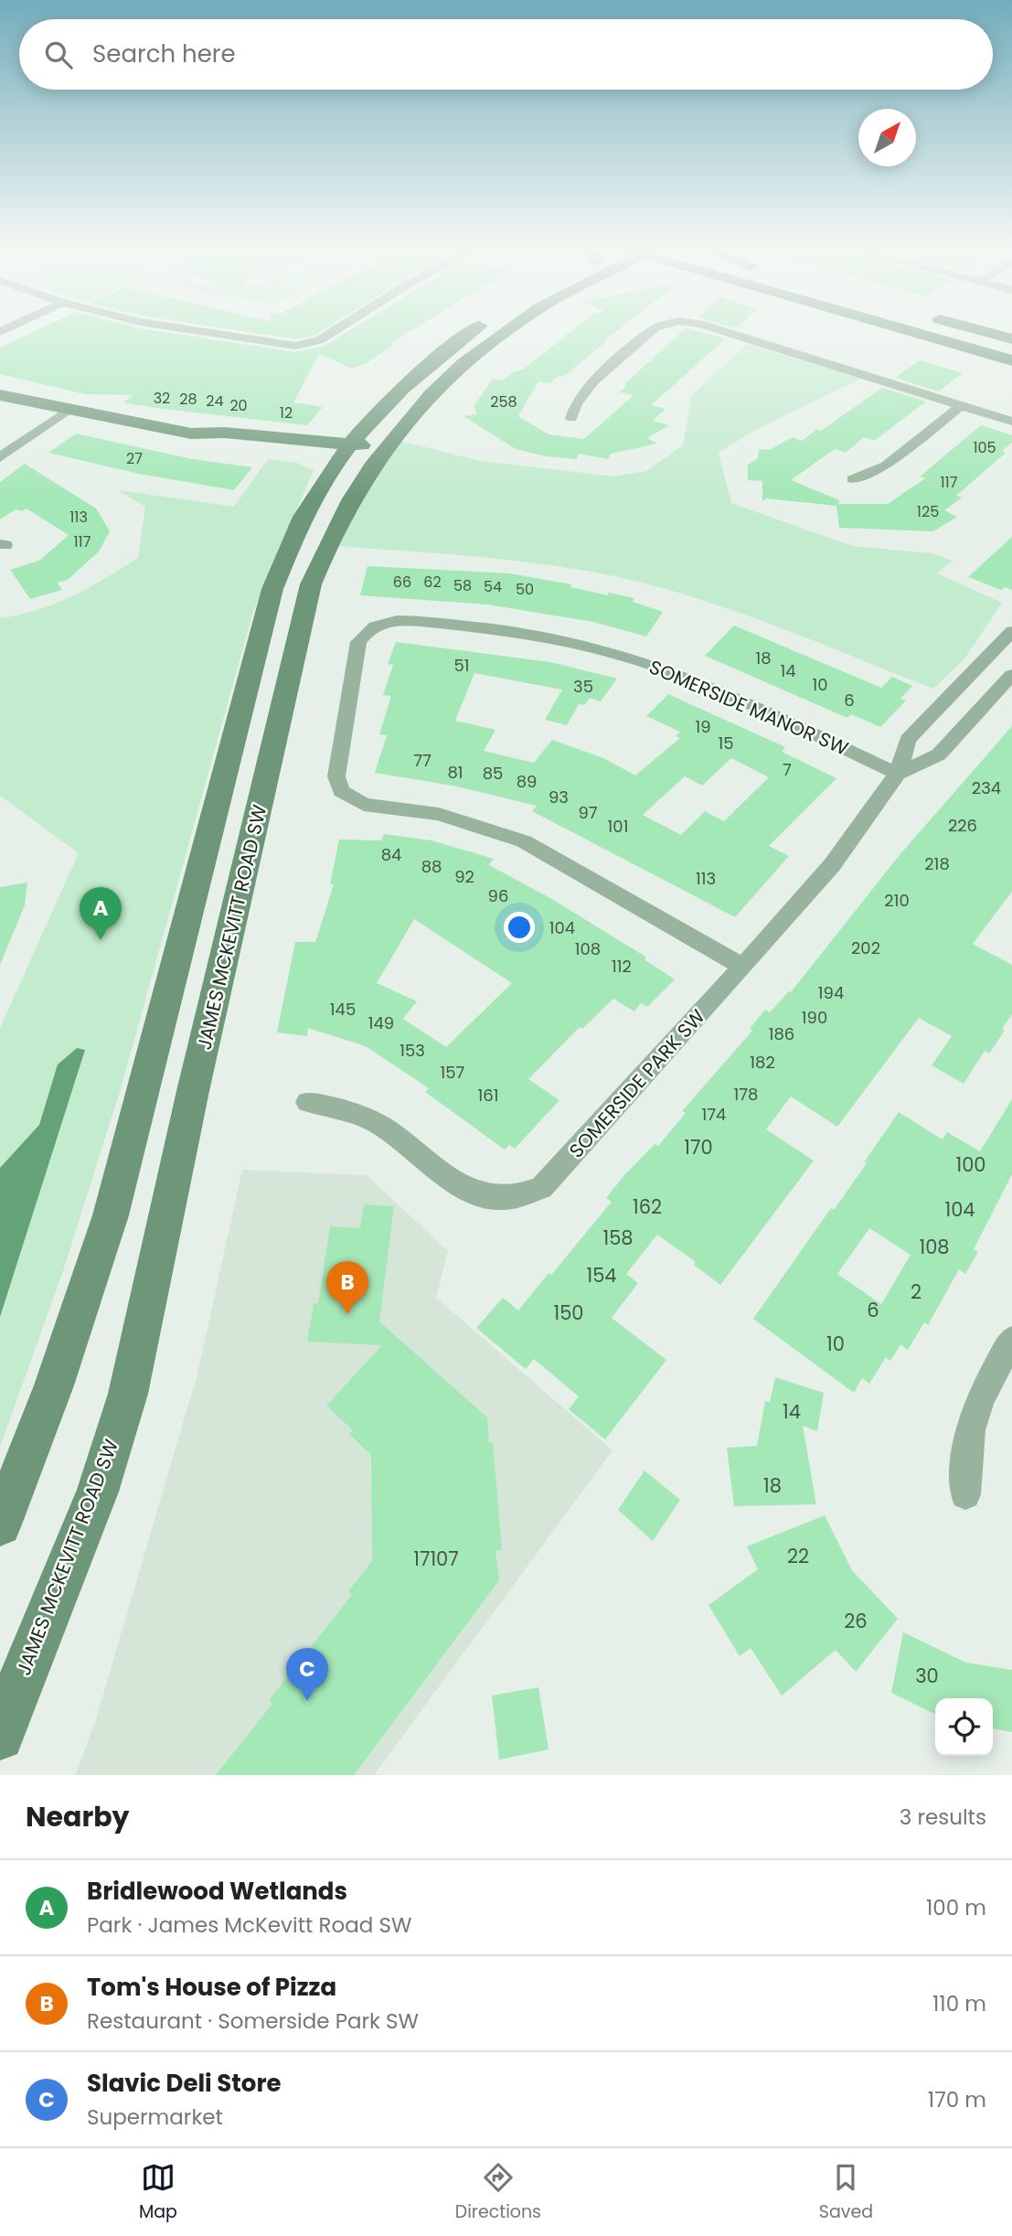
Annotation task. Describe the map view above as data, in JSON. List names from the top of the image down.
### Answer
{
  "streets": {
    "main road": ["JAMES MCKEVITT ROAD SW"],
    "street": ["SOMERSIDE MANOR SW", "SOMERSIDE PARK SW"]
  },
  "crossings": [
    ["SOMERSIDE MANOR SW", "SOMERSIDE PARK SW"]
  ],
  "house_numbers": [
    "32",
    "28",
    "24",
    "258",
    "20",
    "12",
    "105",
    "27",
    "117",
    "125",
    "113",
    "117",
    "66",
    "62",
    "58",
    "54",
    "50",
    "18",
    "51",
    "14",
    "10",
    "35",
    "6",
    "19",
    "15",
    "77",
    "7",
    "81",
    "85",
    "89",
    "234",
    "93",
    "97",
    "226",
    "101",
    "84",
    "218",
    "88",
    "92",
    "113",
    "96",
    "210",
    "104",
    "202",
    "108",
    "112",
    "194",
    "145",
    "190",
    "149",
    "186",
    "153",
    "182",
    "157",
    "178",
    "161",
    "174",
    "170",
    "100",
    "162",
    "104",
    "158",
    "108",
    "154",
    "2",
    "6",
    "150",
    "10",
    "14",
    "18",
    "22",
    "17107",
    "26",
    "30"
  ],
  "north": "top right",
  "page": {
    "search": "Search here",
    "pins": ["A", "B", "C"],
    "heading": ["Nearby", "3 results"],
    "list": [
      {
        "mark": "A",
        "name": "Bridlewood Wetlands",
        "note": "Park · James McKevitt Road SW",
        "value": "100 m"
      },
      {
        "mark": "B",
        "name": "Tom's House of Pizza",
        "note": "Restaurant · Somerside Park SW",
        "value": "110 m"
      },
      {
        "mark": "C",
        "name": "Slavic Deli Store",
        "note": "Supermarket",
        "value": "170 m"
      }
    ],
    "nav": ["Map", "Directions", "Saved"]
  }
}
